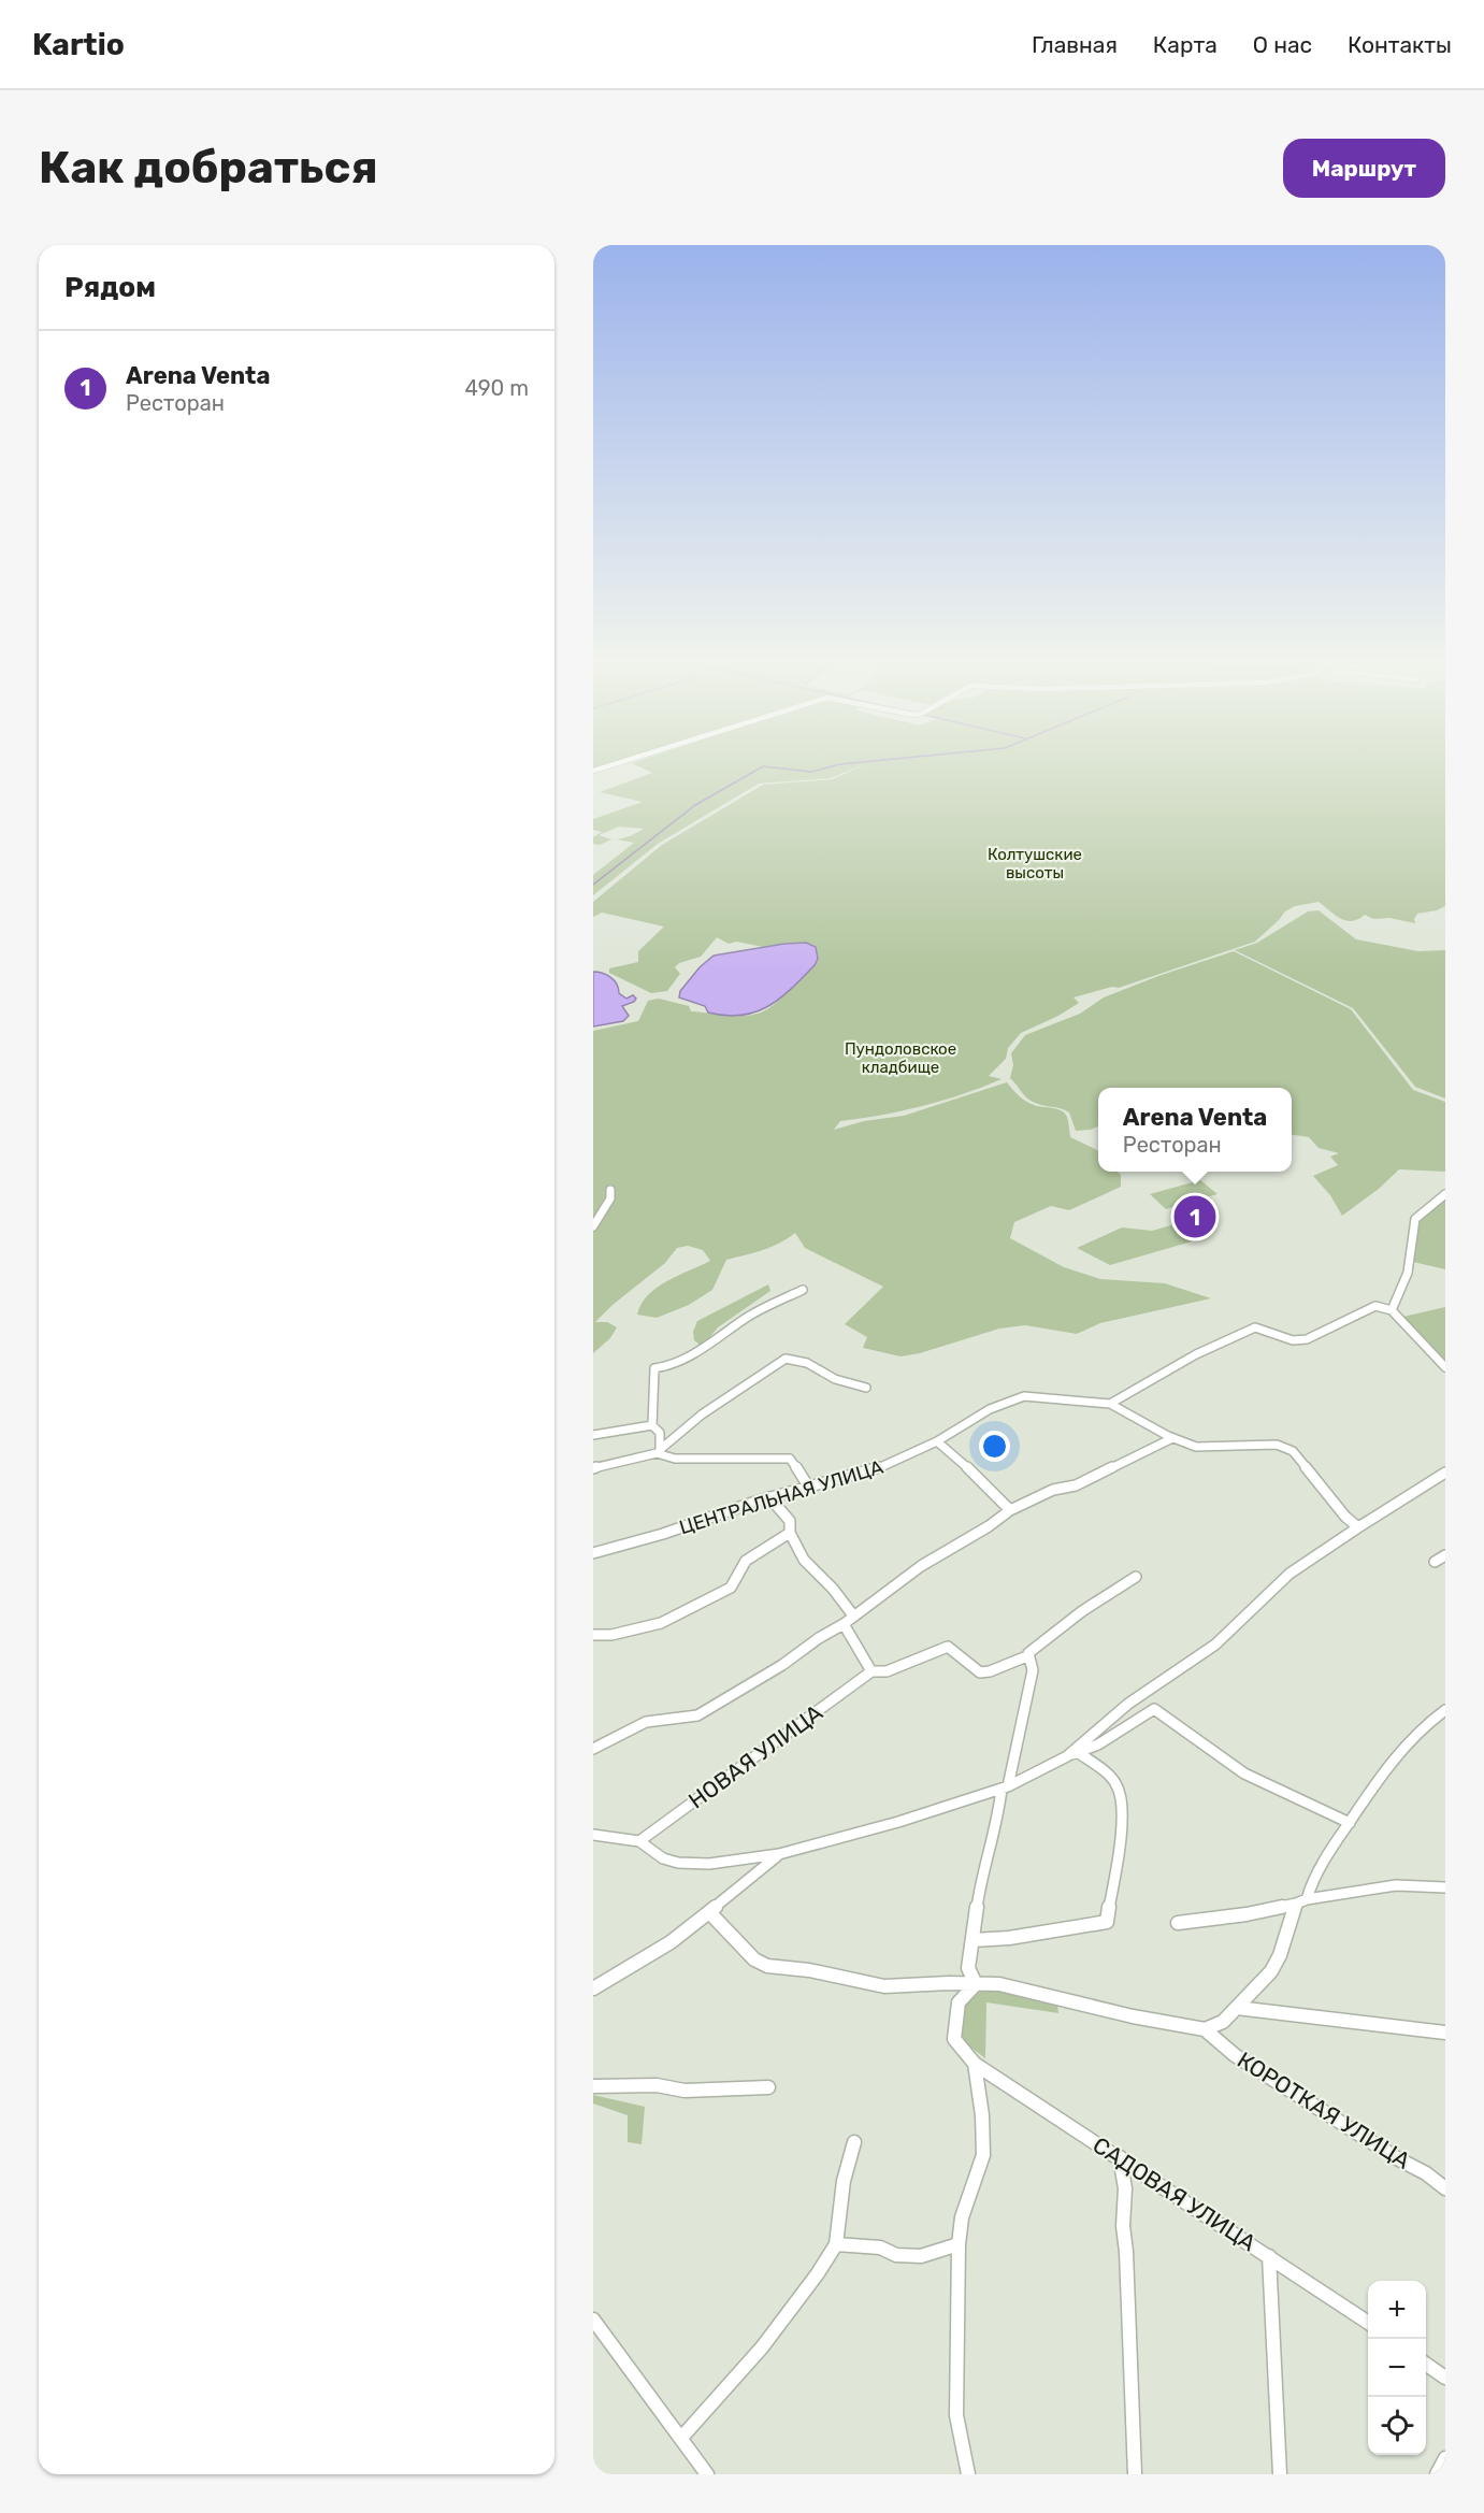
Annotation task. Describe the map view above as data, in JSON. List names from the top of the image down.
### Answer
{
  "streets": {
    "street": [
      "ЦЕНТРАЛЬНАЯ УЛИЦА",
      "НОВАЯ УЛИЦА",
      "КОРОТКАЯ УЛИЦА",
      "САДОВАЯ УЛИЦА"
    ]
  },
  "parks": ["Колтушские высоты", "Пундоловское кладбище"],
  "page": {
    "header": "Kartio",
    "nav": [
      "Главная",
      "Карта",
      "О нас",
      "Контакты"
    ],
    "buttons": "Маршрут",
    "title": "Как добраться",
    "heading": "Рядом",
    "list": [
      {
        "mark": "1",
        "name": "Arena Venta",
        "note": "Ресторан",
        "value": "490 m"
      }
    ],
    "popup": ["Arena Venta", "Ресторан"],
    "pins": "1",
    "map_buttons": ["+", "−"]
  }
}
